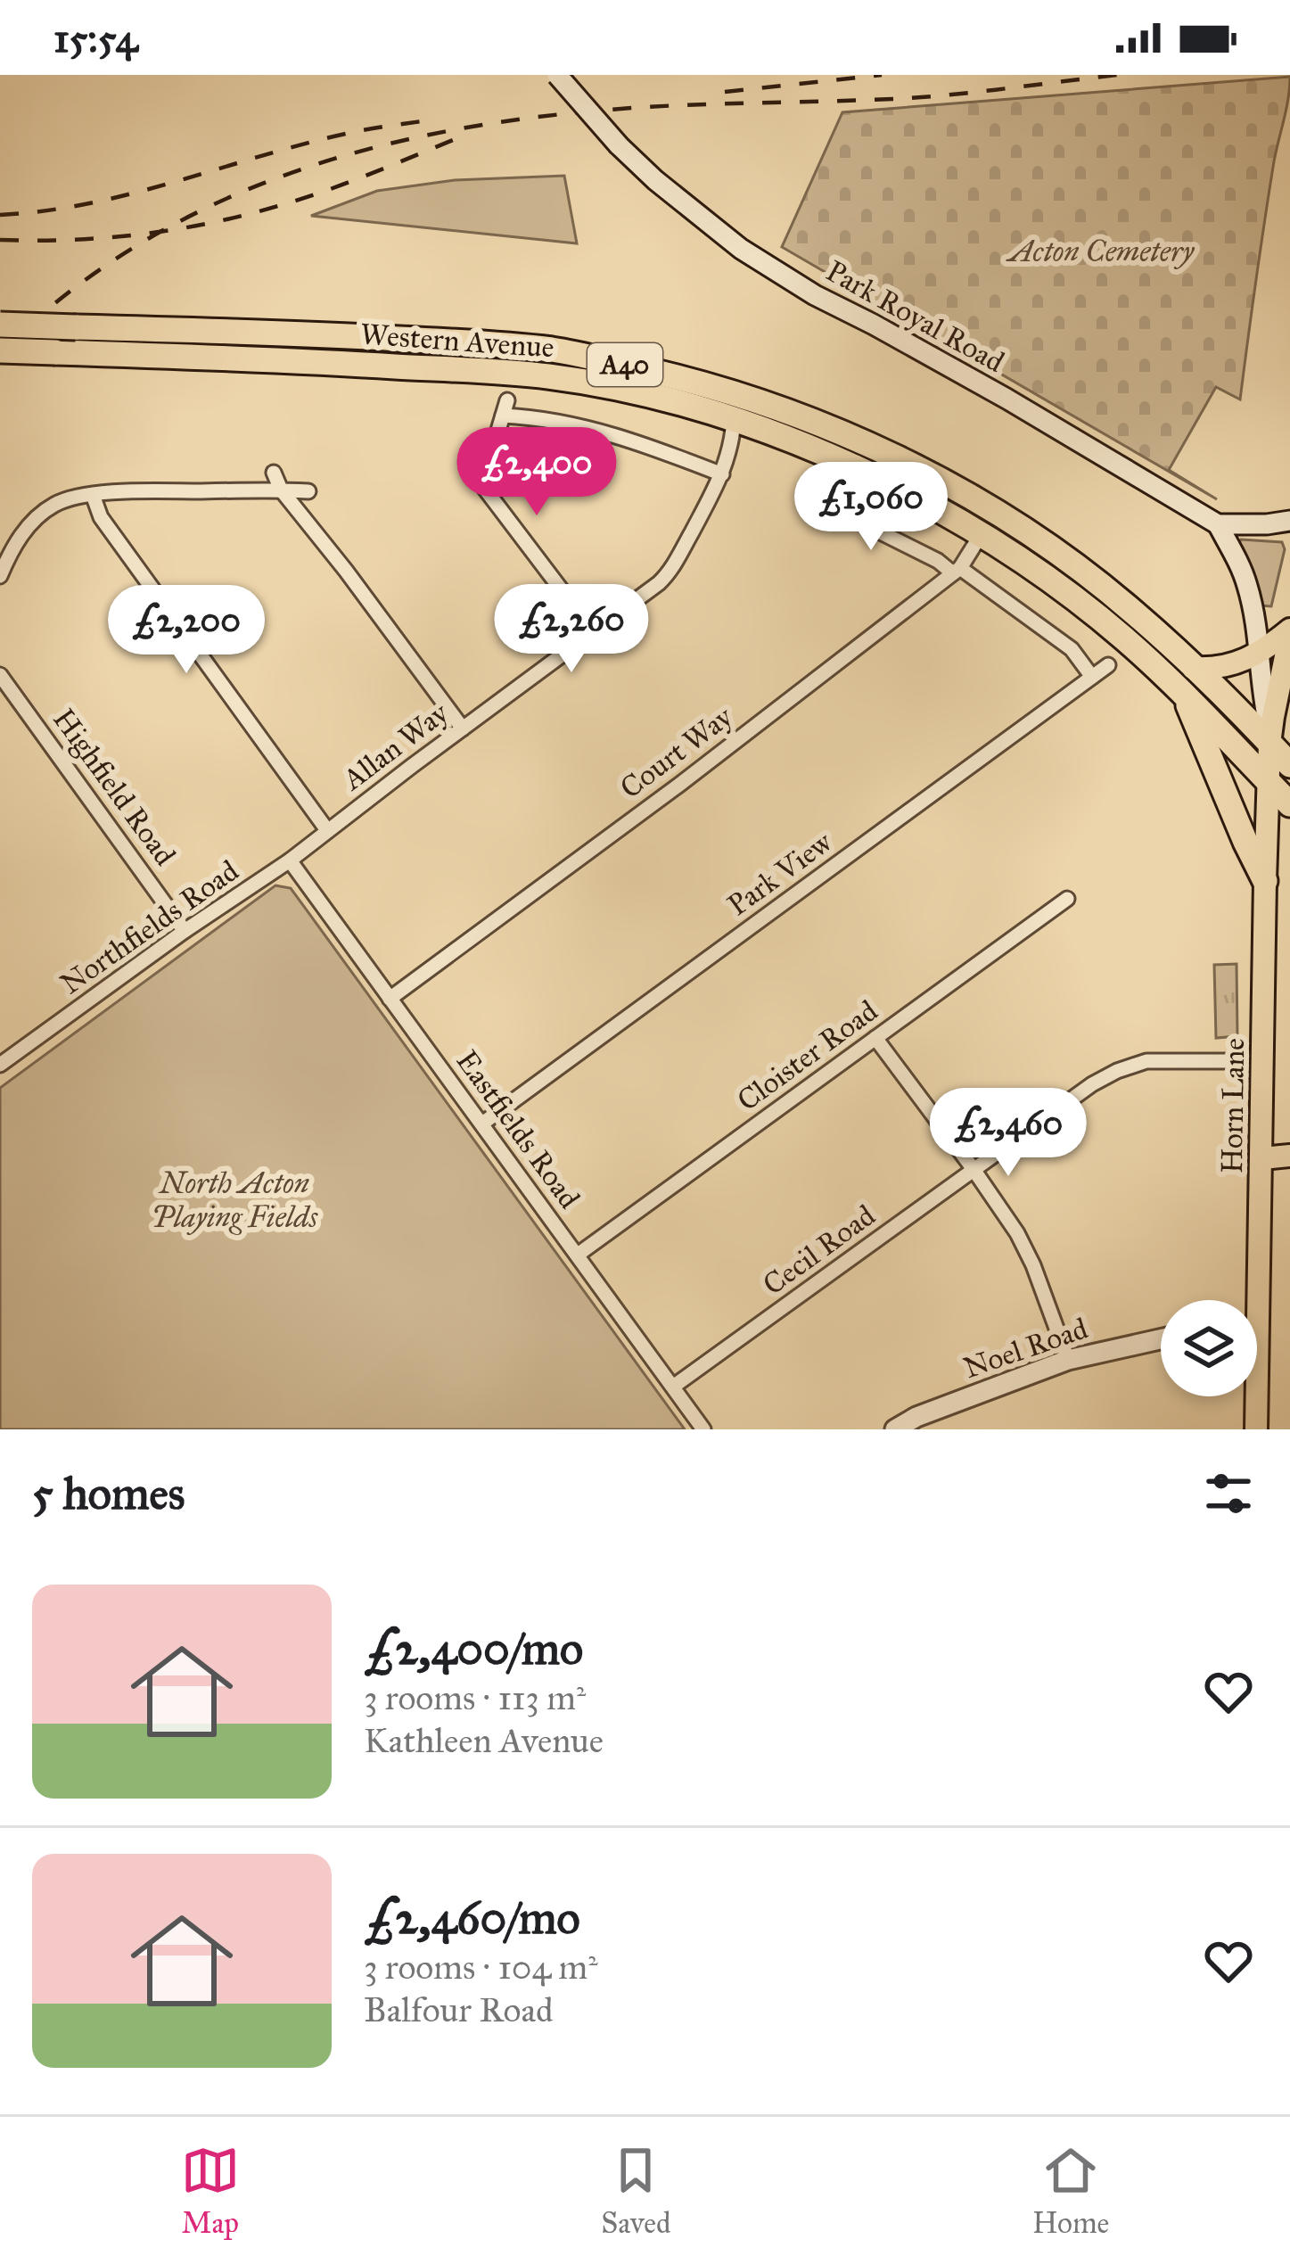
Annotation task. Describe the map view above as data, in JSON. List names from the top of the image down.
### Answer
{
  "streets": {
    "highway": ["Western Avenue", "A40"],
    "main road": ["Park Royal Road", "Horn Lane", "Noel Road"],
    "street": [
      "Allan Way",
      "Court Way",
      "Highfield Road",
      "Park View",
      "Northfields Road",
      "Cloister Road",
      "Eastfields Road",
      "Cecil Road"
    ]
  },
  "crossings": [
    ["Western Avenue", "Allan Way"],
    ["Western Avenue", "Court Way"],
    ["Western Avenue", "Horn Lane"],
    ["Allan Way", "Northfields Road"],
    ["Court Way", "Eastfields Road"],
    ["Highfield Road", "Northfields Road"],
    ["Park View", "Eastfields Road"],
    ["Northfields Road", "Eastfields Road"],
    ["Cloister Road", "Eastfields Road"],
    ["Eastfields Road", "Cecil Road"]
  ],
  "parks": ["Acton Cemetery", "North Acton Playing Fields"],
  "page": {
    "status": "15:54",
    "price": [
      "£2,400",
      "£1,060",
      "£2,260",
      "£2,200",
      "£2,460"
    ],
    "heading": "5 homes",
    "list": [
      {
        "name": "£2,400/mo",
        "note": "3 rooms · 113 m² · Kathleen Avenue"
      },
      {
        "name": "£2,460/mo",
        "note": "3 rooms · 104 m² · Balfour Road"
      }
    ],
    "tabs": ["Map", "Saved", "Home"]
  }
}
